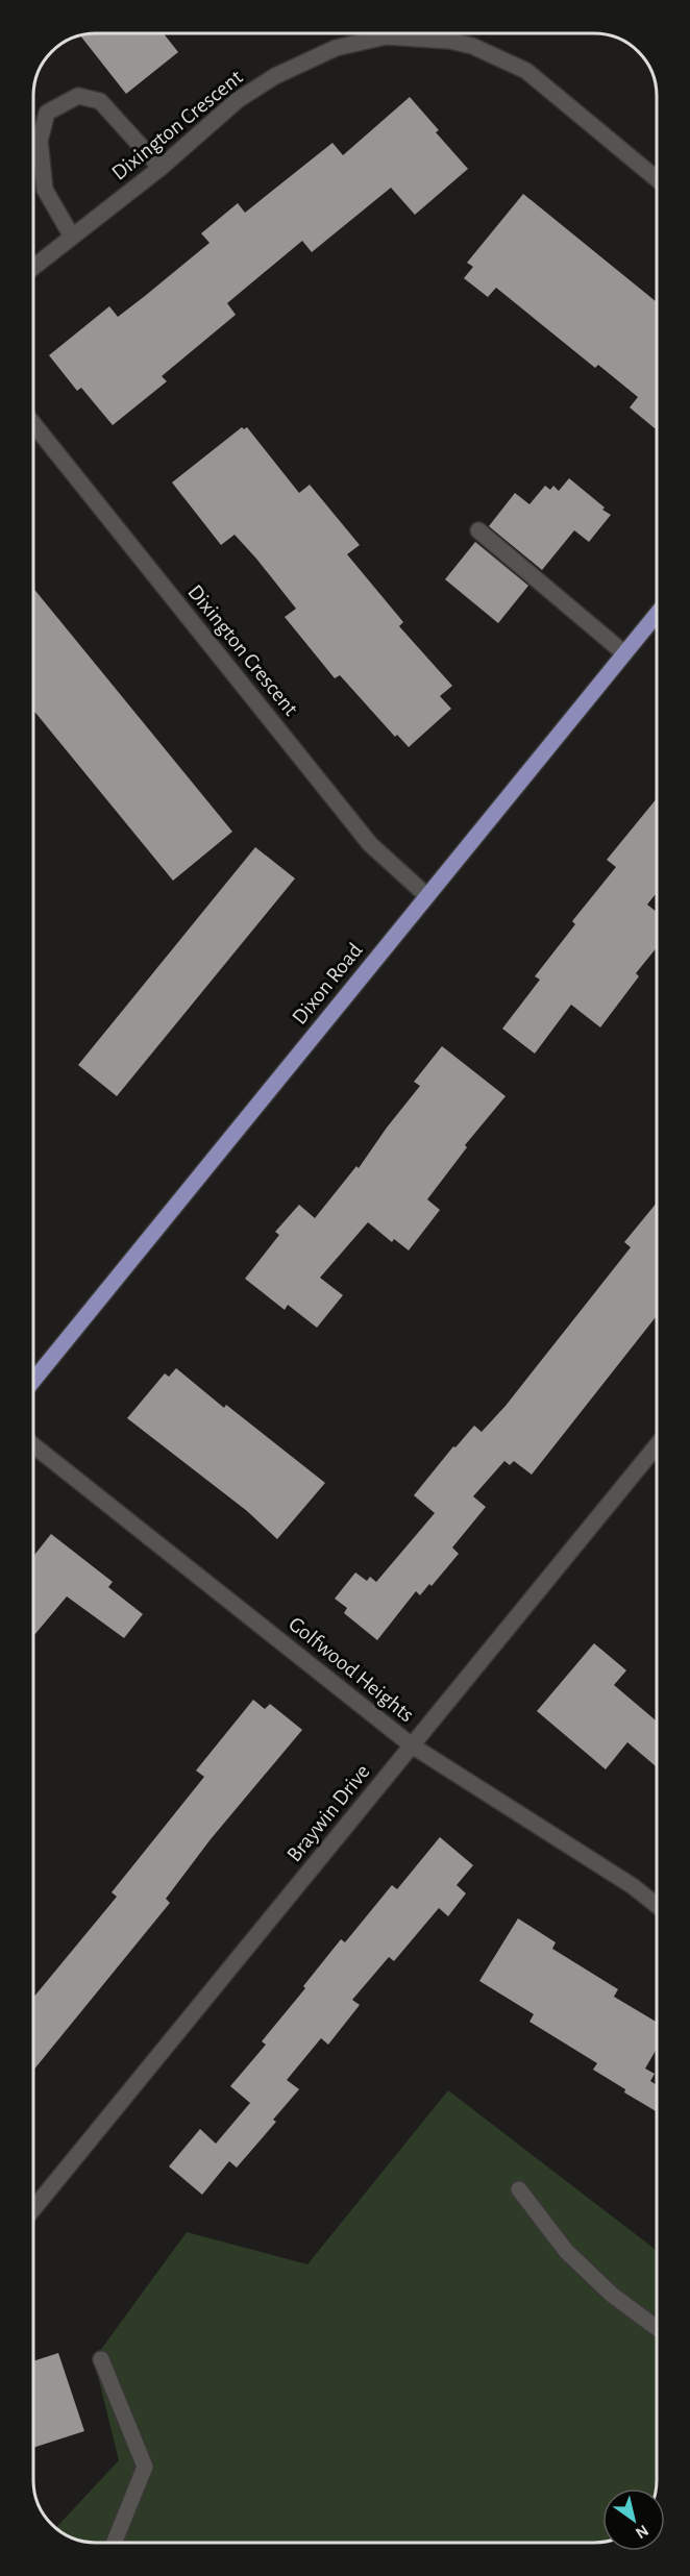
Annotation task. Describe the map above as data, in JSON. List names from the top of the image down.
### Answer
{
  "streets": {
    "main road": ["Dixon Road"],
    "street": ["Dixington Crescent", "Golfwood Heights", "Braywin Drive"]
  },
  "crossings": [
    ["Dixington Crescent", "Dixon Road"],
    ["Golfwood Heights", "Braywin Drive"]
  ],
  "north": "bottom right"
}
